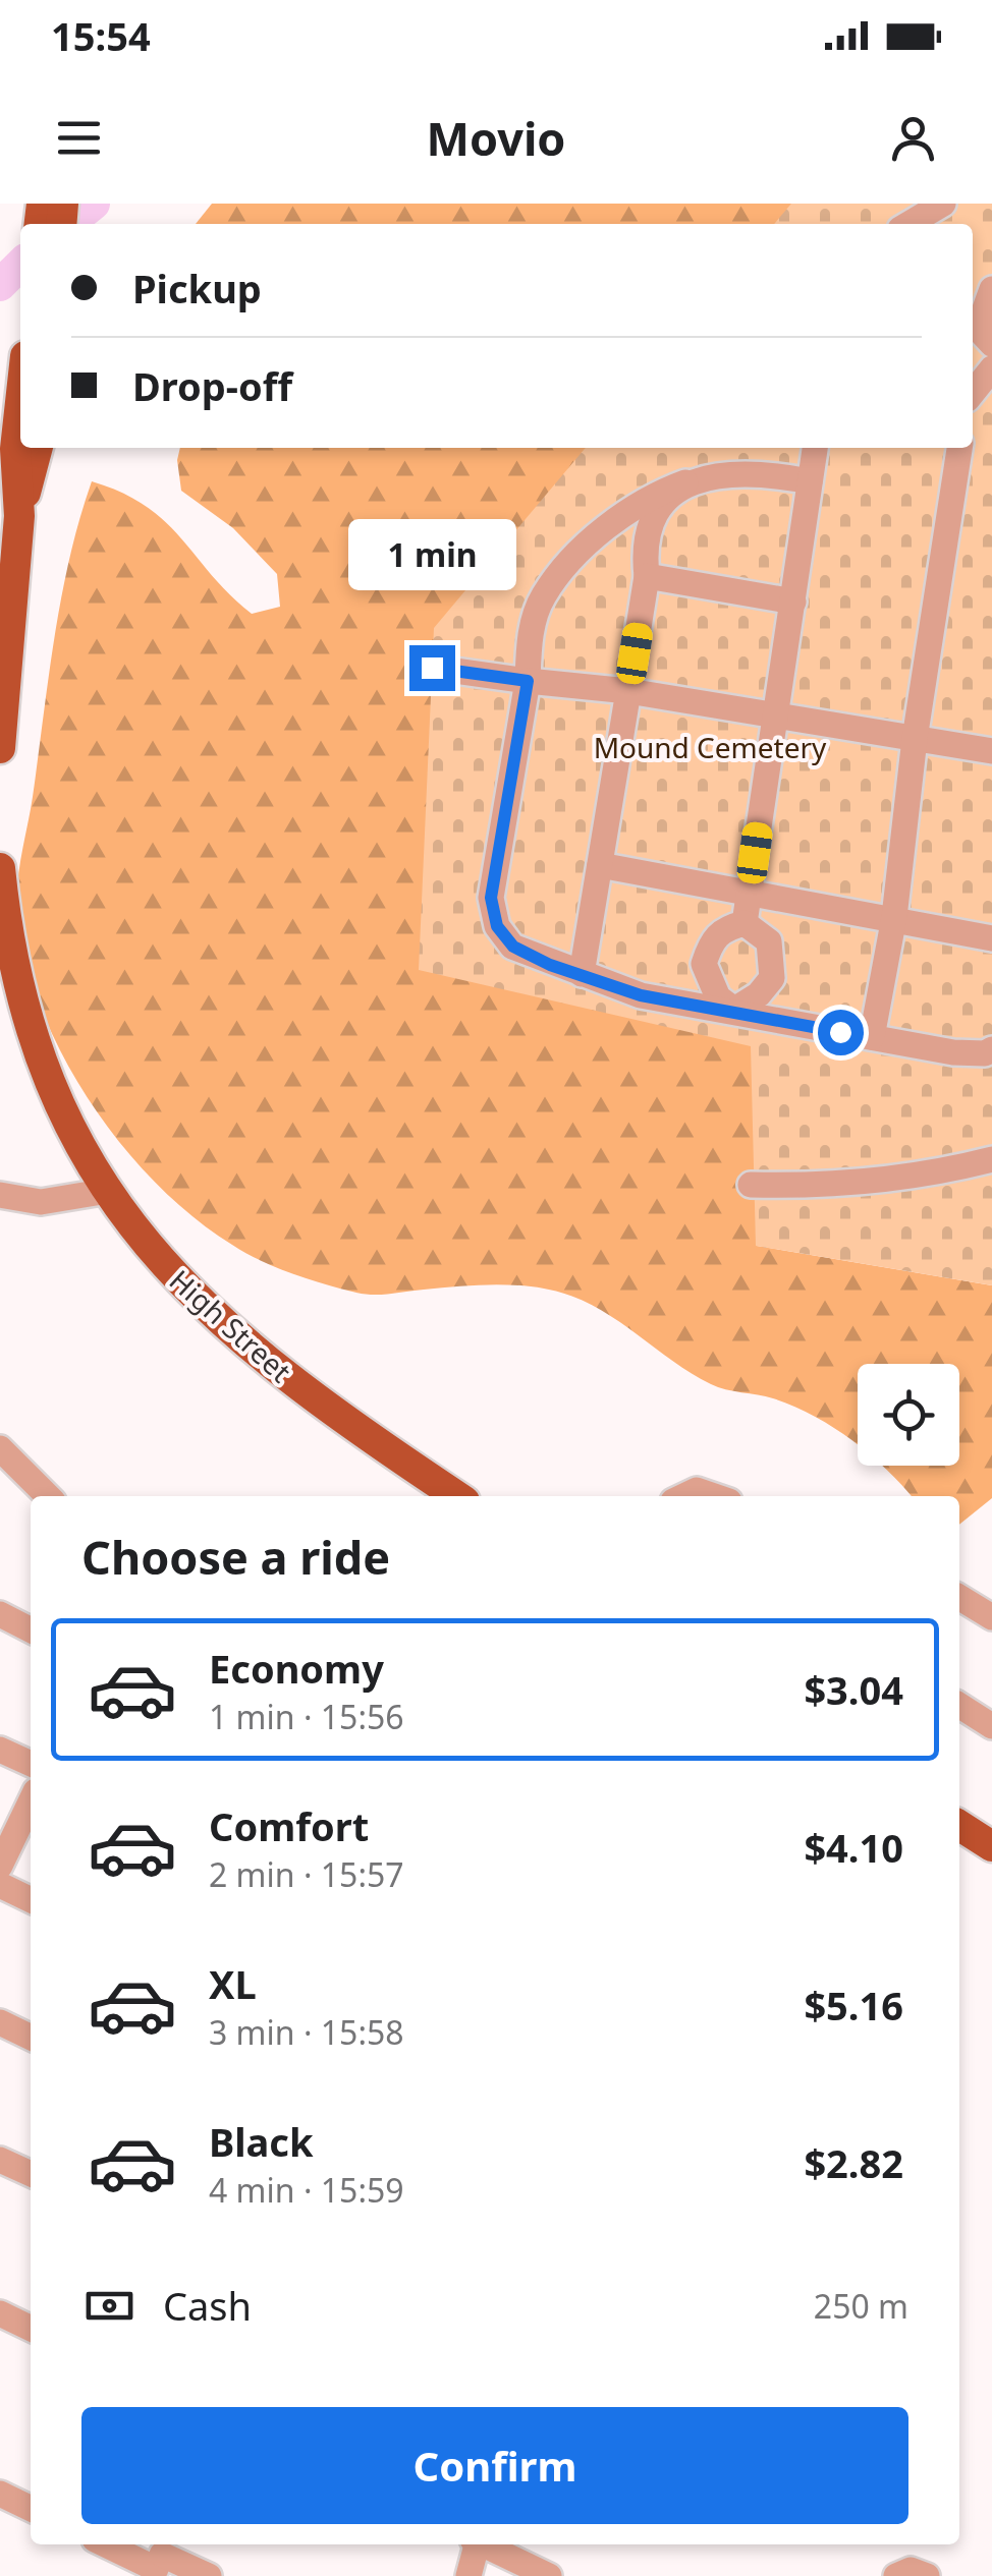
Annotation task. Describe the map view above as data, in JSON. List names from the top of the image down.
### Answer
{
  "streets": {
    "main road": ["High Street"]
  },
  "parks": ["Mound Cemetery"],
  "page": {
    "status": "15:54",
    "header": "Movio",
    "banner": ["Pickup", "Drop-off"],
    "bubble": "1 min",
    "heading": "Choose a ride",
    "list": [
      {
        "name": "Economy",
        "note": "1 min · 15:56",
        "value": "$3.04"
      },
      {
        "name": "Comfort",
        "note": "2 min · 15:57",
        "value": "$4.10"
      },
      {
        "name": "XL",
        "note": "3 min · 15:58",
        "value": "$5.16"
      },
      {
        "name": "Black",
        "note": "4 min · 15:59",
        "value": "$2.82"
      }
    ],
    "pay": ["Cash", "250 m"],
    "buttons": "Confirm"
  }
}
